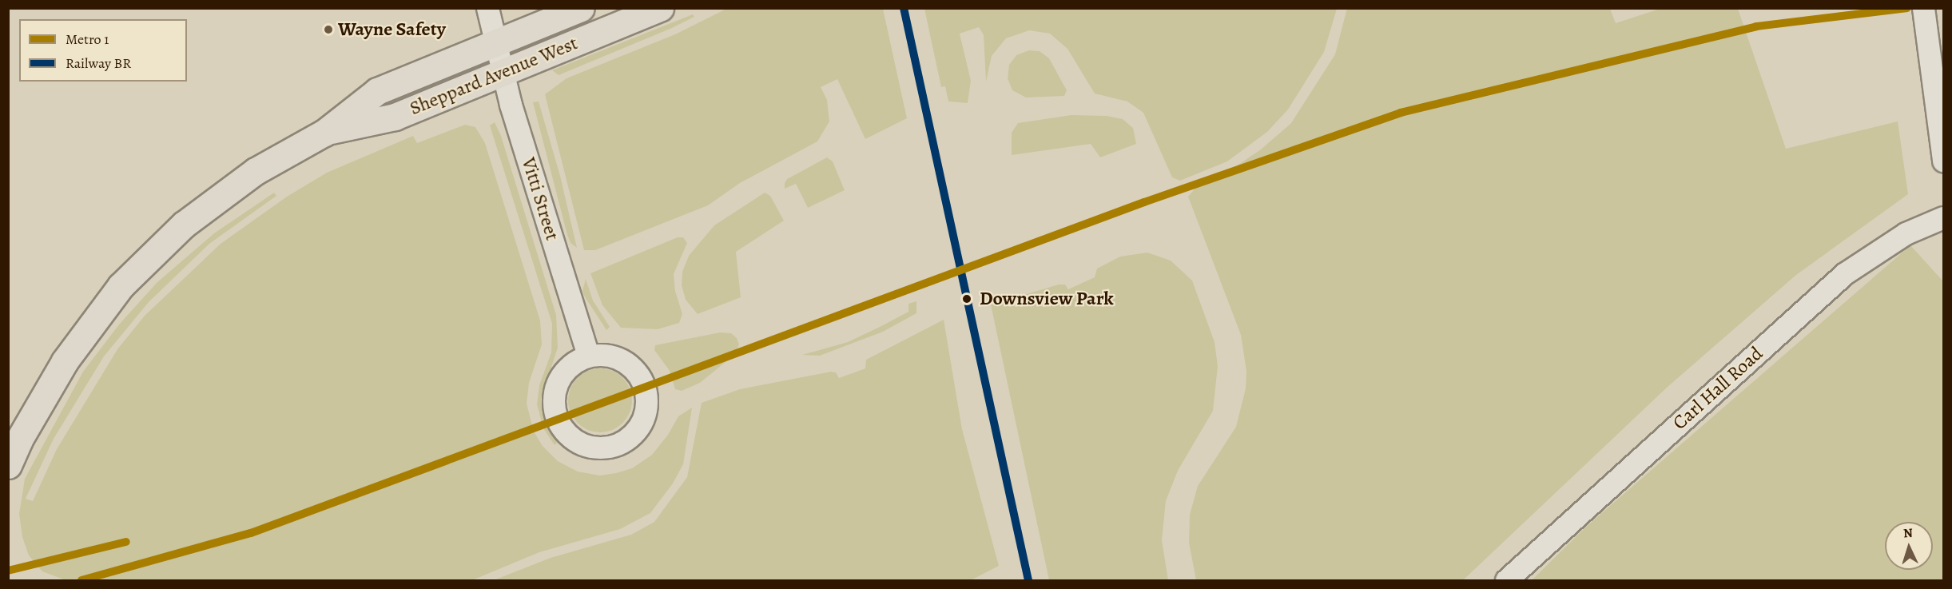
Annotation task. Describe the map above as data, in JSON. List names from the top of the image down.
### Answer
{
  "streets": {
    "main road": ["Sheppard Avenue West"],
    "street": ["Vitti Street", "Carl Hall Road"]
  },
  "crossings": [
    ["Sheppard Avenue West", "Vitti Street"]
  ],
  "places": ["Wayne Safety", "Downsview Park"],
  "lines": ["metro line 1", "rail line BR"],
  "legend": ["Metro 1", "Railway BR"],
  "north": "top"
}
